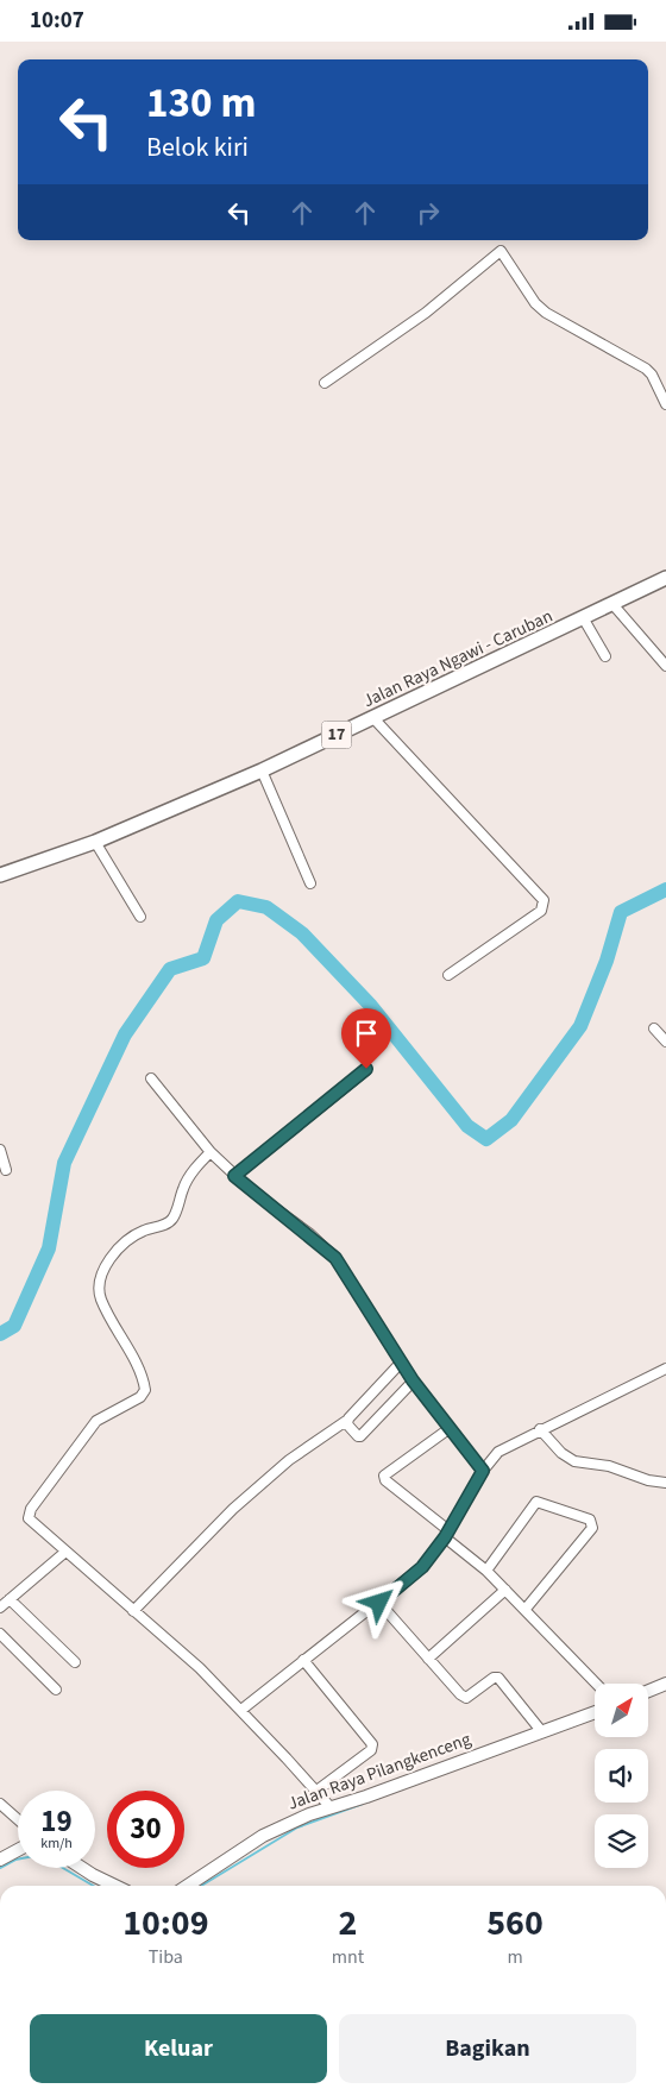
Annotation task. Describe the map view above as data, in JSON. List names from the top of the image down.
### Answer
{
  "streets": {
    "highway": ["Jalan Raya Ngawi - Caruban", "17"],
    "main road": ["Jalan Raya Pilangkenceng"]
  },
  "north": "top right",
  "page": {
    "status": "10:07",
    "turn": ["130 m", "Belok kiri"],
    "speed": "19 km/h",
    "limit": "30",
    "eta": [
      "10:09",
      "Tiba",
      "2",
      "mnt",
      "560",
      "m"
    ],
    "buttons": ["Keluar", "Bagikan"]
  }
}
